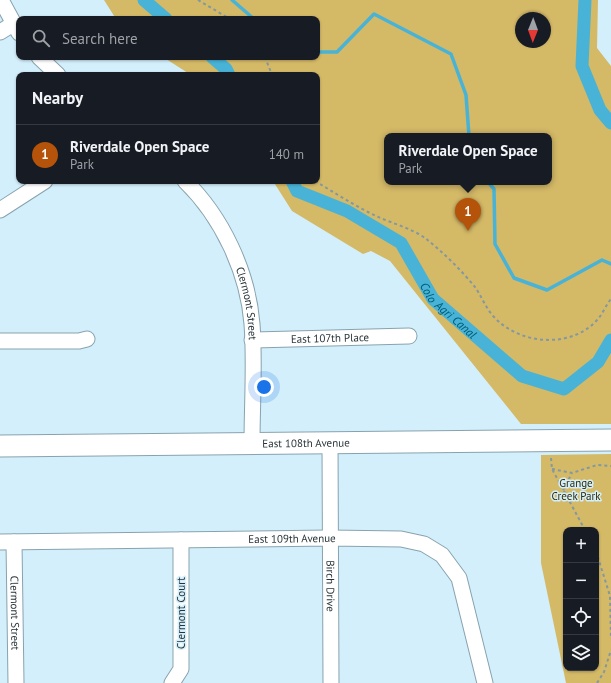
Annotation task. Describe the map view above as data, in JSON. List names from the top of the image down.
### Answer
{
  "streets": {
    "street": [
      "Clermont Street",
      "East 107th Place",
      "East 108th Avenue",
      "East 109th Avenue",
      "Birch Drive",
      "Clermont Court"
    ]
  },
  "crossings": [
    ["Clermont Street", "East 107th Place"],
    ["Clermont Street", "East 108th Avenue"],
    ["Clermont Street", "East 109th Avenue"],
    ["East 108th Avenue", "Birch Drive"],
    ["East 109th Avenue", "Birch Drive"],
    ["East 109th Avenue", "Clermont Court"]
  ],
  "water": ["Colo Agri Canal"],
  "parks": ["Grange Creek Park"],
  "north": "bottom",
  "page": {
    "search": "Search here",
    "heading": "Nearby",
    "list": [
      {
        "mark": "1",
        "name": "Riverdale Open Space",
        "note": "Park",
        "value": "140 m"
      }
    ],
    "popup": ["Riverdale Open Space", "Park"],
    "pins": "1",
    "map_buttons": ["+", "−"]
  }
}
